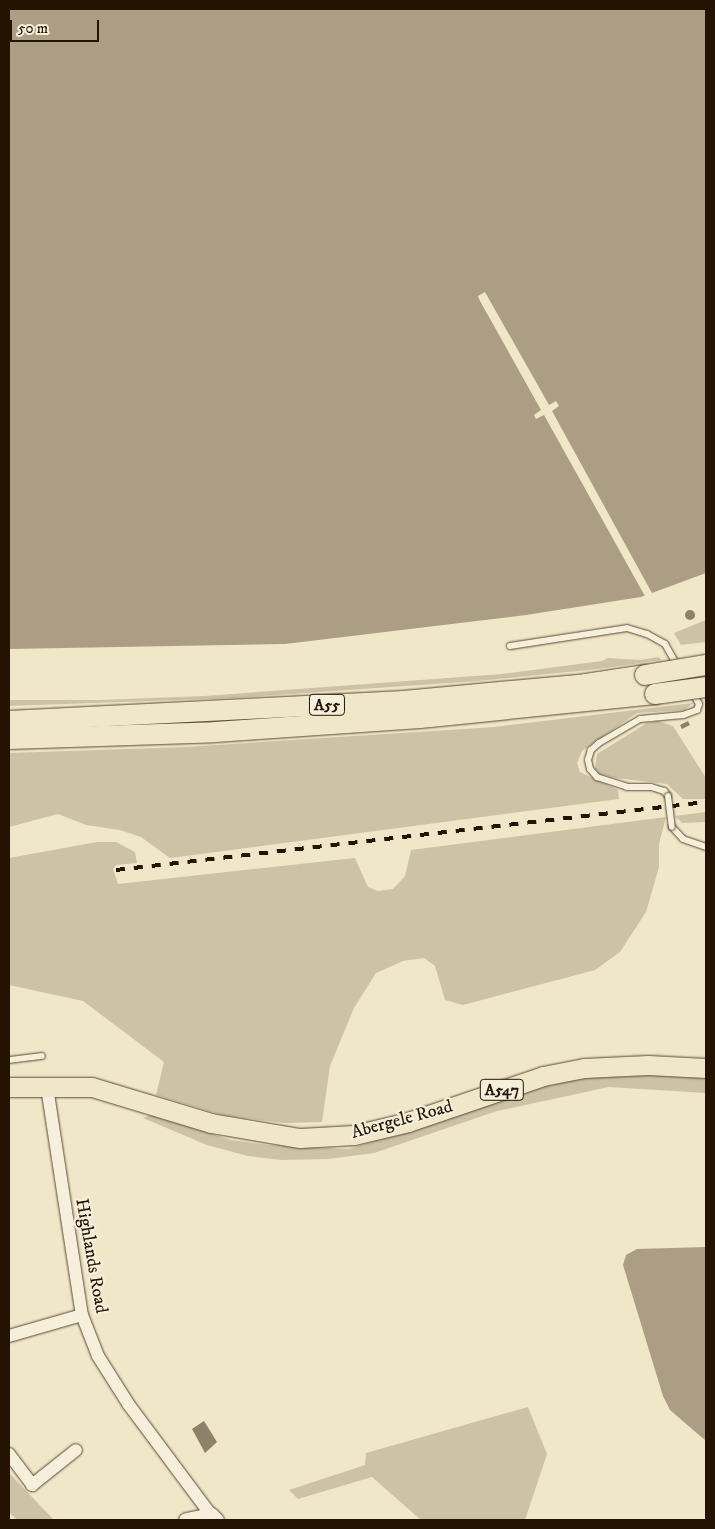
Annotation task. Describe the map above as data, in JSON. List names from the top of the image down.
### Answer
{
  "streets": {
    "highway": ["A55"],
    "main road": ["A547", "Abergele Road"],
    "street": ["Highlands Road"]
  },
  "crossings": [
    ["Abergele Road", "Highlands Road"]
  ],
  "scale_bar": "50 m"
}
